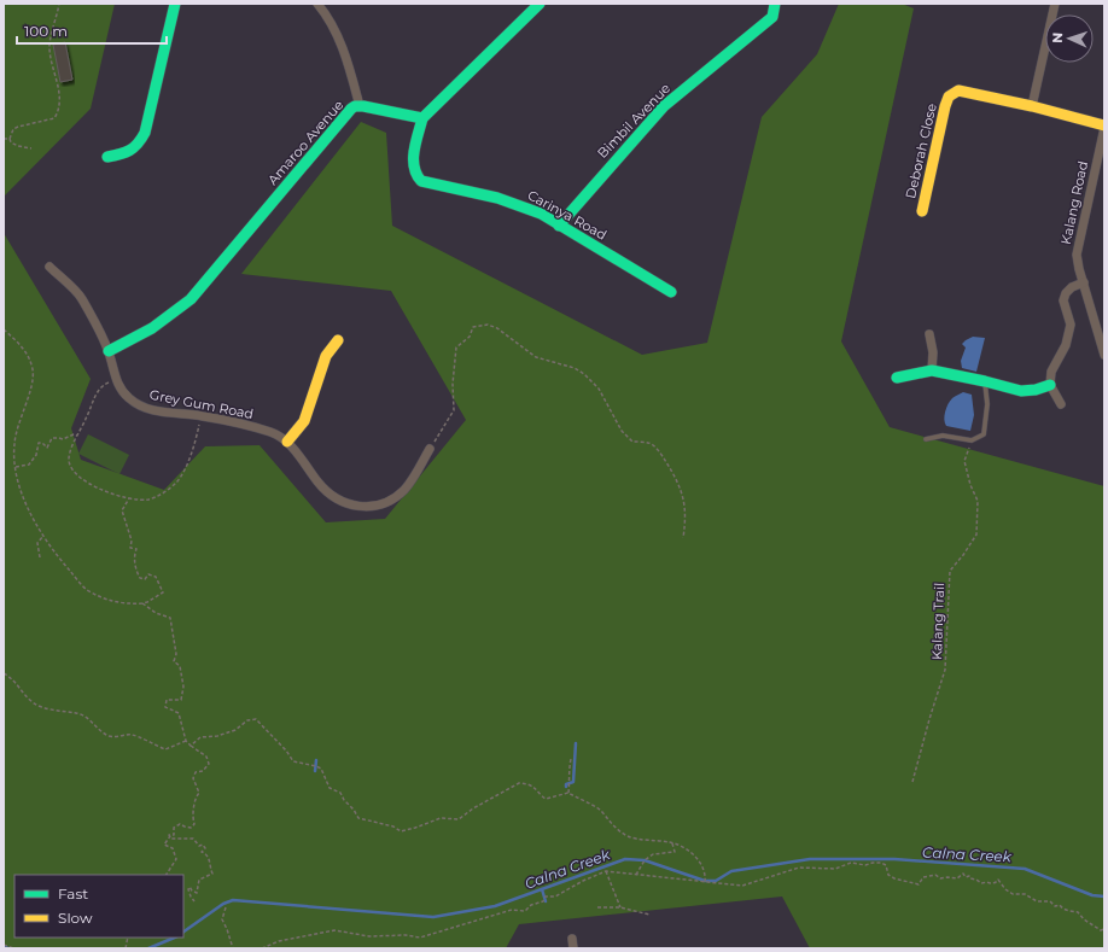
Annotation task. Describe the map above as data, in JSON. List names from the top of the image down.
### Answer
{
  "streets": {
    "street": [
      "Bimbil Avenue",
      "Amaroo Avenue",
      "Deborah Close",
      "Kalang Road",
      "Carinya Road",
      "Grey Gum Road"
    ],
    "path": ["Kalang Trail"]
  },
  "crossings": [
    ["Bimbil Avenue", "Carinya Road"],
    ["Amaroo Avenue", "Carinya Road"],
    ["Amaroo Avenue", "Grey Gum Road"],
    ["Deborah Close", "Kalang Road"]
  ],
  "water": ["Calna Creek"],
  "legend": ["Fast", "Slow"],
  "scale_bar": "100 m",
  "north": "left"
}
